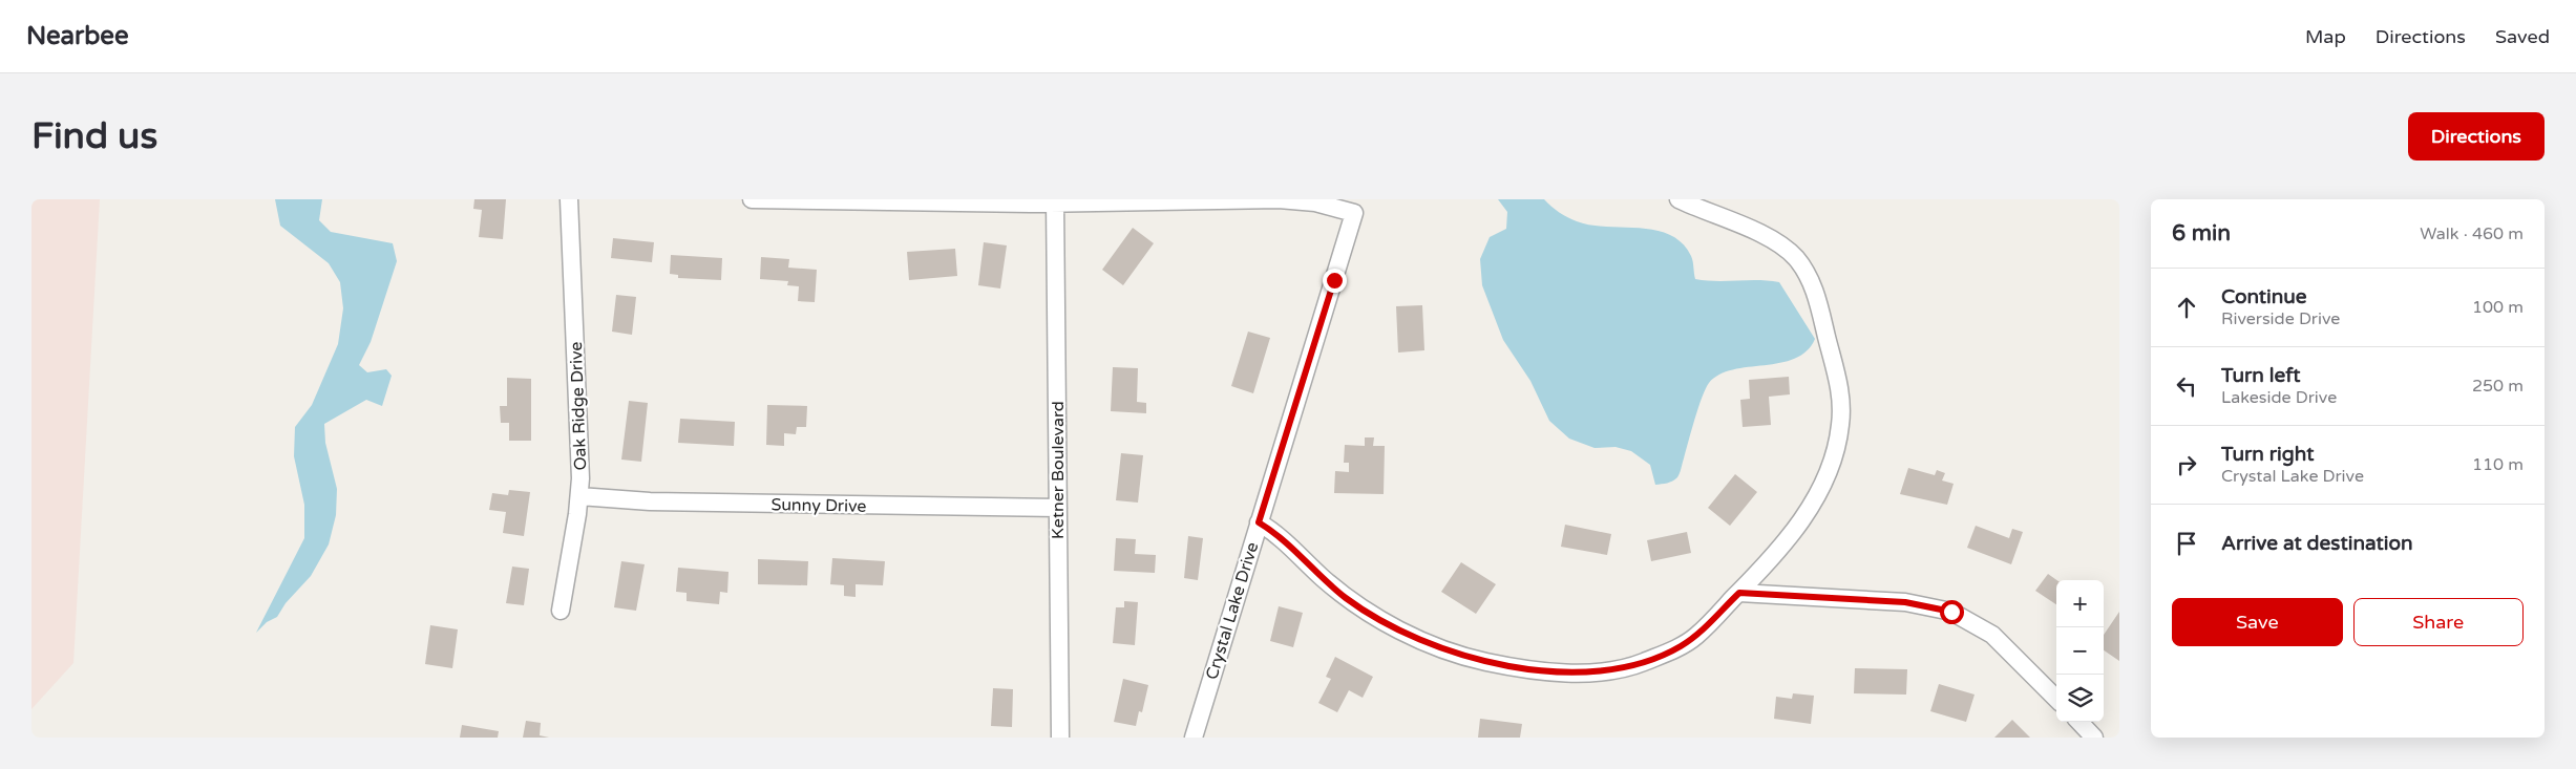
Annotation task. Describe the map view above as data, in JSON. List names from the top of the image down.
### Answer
{
  "streets": {
    "street": [
      "Oak Ridge Drive",
      "Ketner Boulevard",
      "Sunny Drive",
      "Crystal Lake Drive"
    ]
  },
  "crossings": [
    ["Oak Ridge Drive", "Sunny Drive"],
    ["Ketner Boulevard", "Sunny Drive"]
  ],
  "page": {
    "header": "Nearbee",
    "nav": ["Map", "Directions", "Saved"],
    "buttons": [
      "Directions",
      ["Save", "Share"]
    ],
    "title": "Find us",
    "heading": ["6 min", "Walk · 460 m"],
    "list": [
      ["Continue", "Riverside Drive", "100 m"],
      ["Turn left", "Lakeside Drive", "250 m"],
      ["Turn right", "Crystal Lake Drive", "110 m"],
      "Arrive at destination"
    ],
    "map_buttons": ["+", "−"]
  }
}
